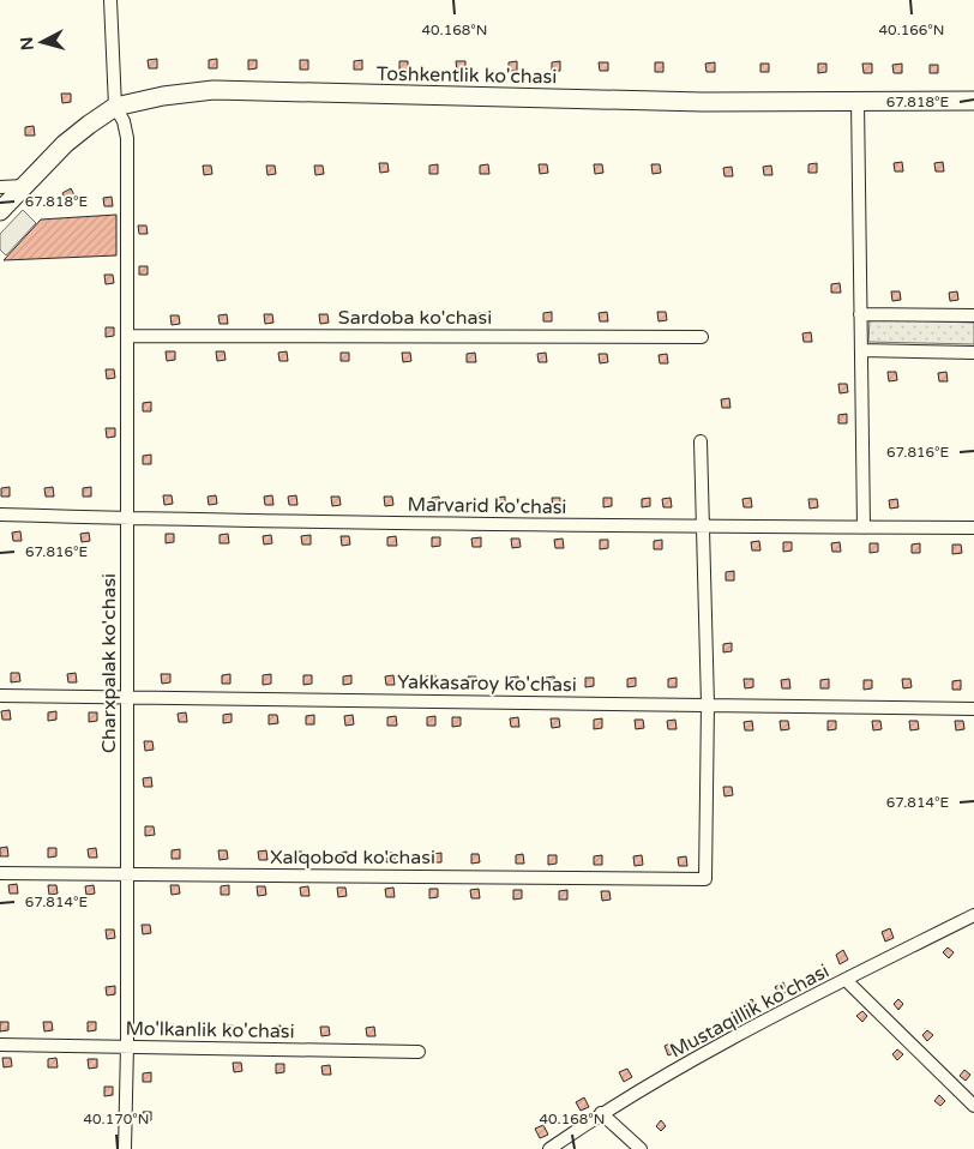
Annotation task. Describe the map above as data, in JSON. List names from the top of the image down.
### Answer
{
  "streets": {
    "main road": ["Toshkentlik ko'chasi"],
    "street": [
      "Sardoba ko'chasi",
      "Marvarid ko'chasi",
      "Charxpalak ko'chasi",
      "Yakkasaroy ko'chasi",
      "Xalqobod ko'chasi",
      "Mustaqillik ko'chasi",
      "Mo'lkanlik ko'chasi"
    ]
  },
  "crossings": [
    ["Toshkentlik ko'chasi", "Charxpalak ko'chasi"],
    ["Sardoba ko'chasi", "Charxpalak ko'chasi"],
    ["Marvarid ko'chasi", "Charxpalak ko'chasi"],
    ["Charxpalak ko'chasi", "Yakkasaroy ko'chasi"],
    ["Charxpalak ko'chasi", "Xalqobod ko'chasi"],
    ["Charxpalak ko'chasi", "Mo'lkanlik ko'chasi"],
    ["Yakkasaroy ko'chasi", "Xalqobod ko'chasi"]
  ],
  "north": "left",
  "coordinates": [
    "40.168°N",
    "40.166°N",
    "67.818°E",
    "67.816°E",
    "67.814°E",
    "40.170°N"
  ]
}
